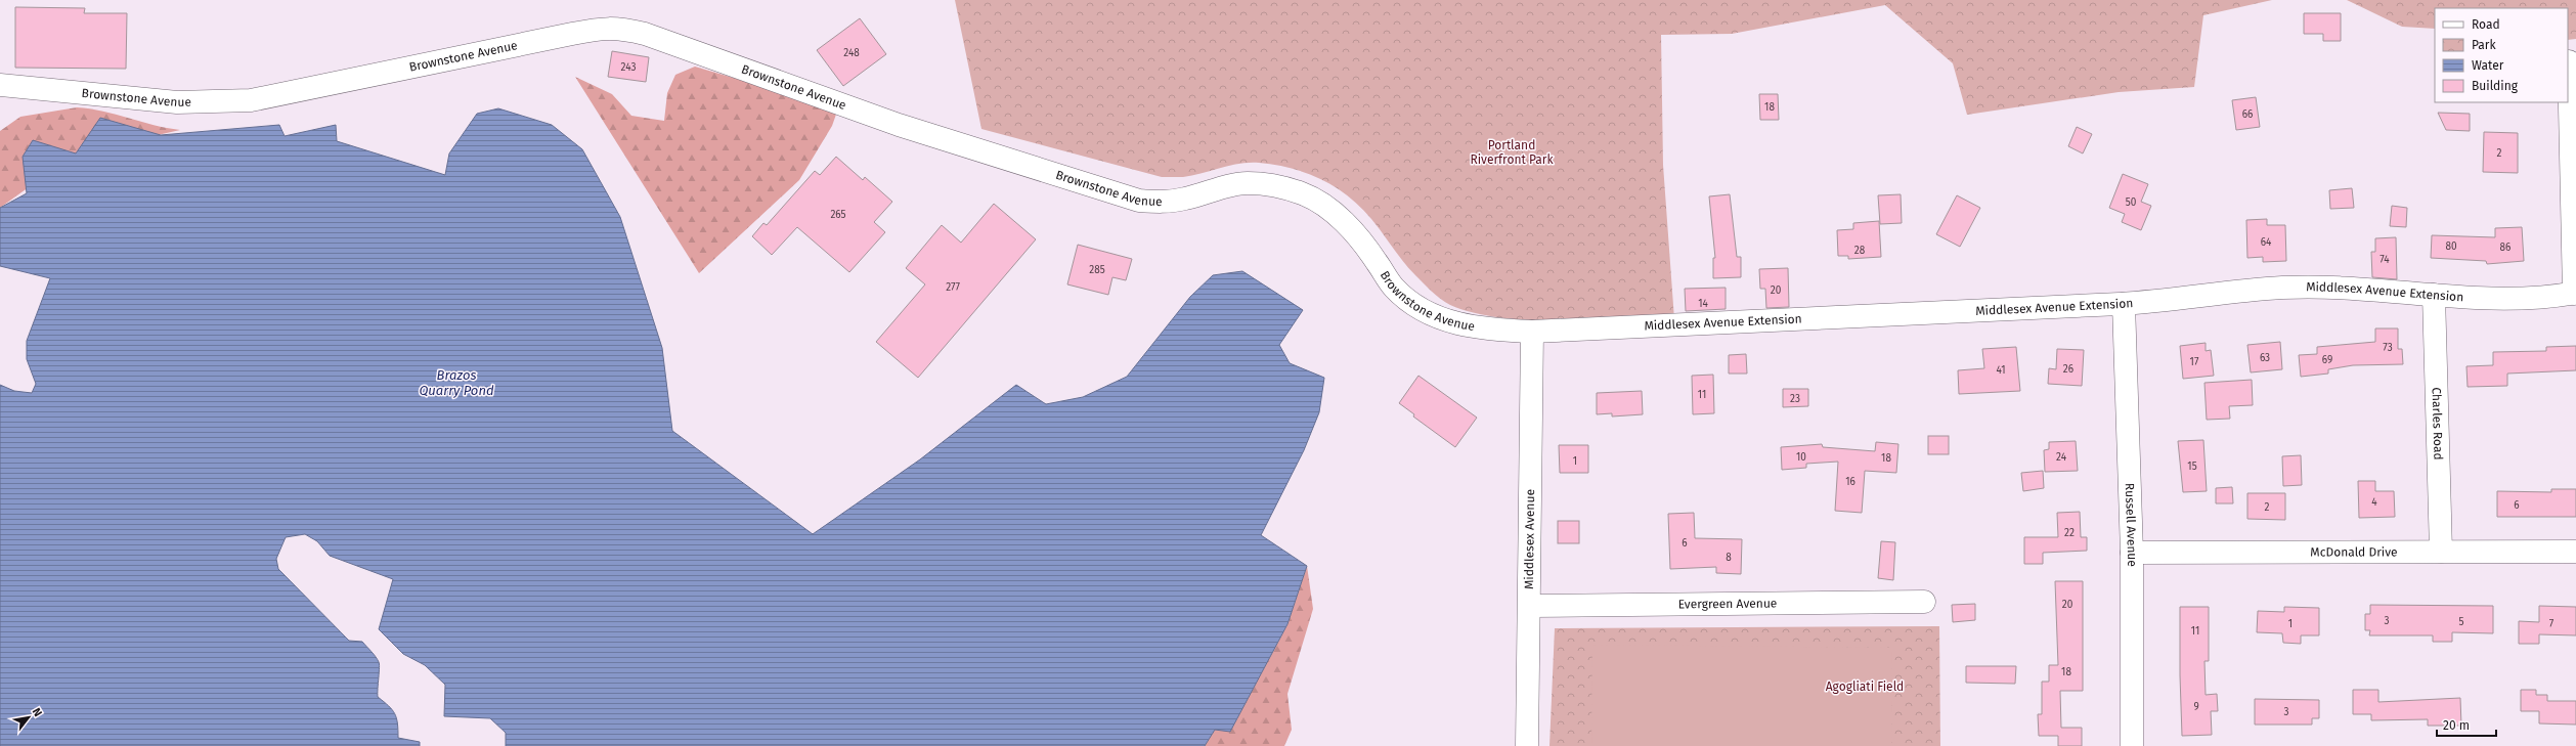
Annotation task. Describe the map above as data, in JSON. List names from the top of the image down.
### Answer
{
  "streets": {
    "street": [
      "Brownstone Avenue",
      "Middlesex Avenue Extension",
      "Charles Road",
      "Russell Avenue",
      "Middlesex Avenue",
      "McDonald Drive",
      "Evergreen Avenue"
    ]
  },
  "crossings": [
    ["Brownstone Avenue", "Middlesex Avenue Extension"],
    ["Brownstone Avenue", "Middlesex Avenue"],
    ["Middlesex Avenue Extension", "Charles Road"],
    ["Middlesex Avenue Extension", "Russell Avenue"],
    ["Middlesex Avenue Extension", "Middlesex Avenue"],
    ["Charles Road", "McDonald Drive"],
    ["Russell Avenue", "McDonald Drive"],
    ["Middlesex Avenue", "Evergreen Avenue"]
  ],
  "water": ["Brazos Quarry Pond"],
  "parks": ["Portland Riverfront Park", "Agogliati Field"],
  "house_numbers": [
    "248",
    "243",
    "18",
    "66",
    "2",
    "50",
    "265",
    "64",
    "80",
    "86",
    "28",
    "74",
    "285",
    "277",
    "20",
    "14",
    "73",
    "63",
    "69",
    "17",
    "26",
    "41",
    "11",
    "23",
    "10",
    "24",
    "18",
    "1",
    "15",
    "16",
    "4",
    "6",
    "2",
    "22",
    "6",
    "8",
    "20",
    "3",
    "5",
    "1",
    "7",
    "11",
    "18",
    "9",
    "3"
  ],
  "legend": [
    "Road",
    "Park",
    "Water",
    "Building"
  ],
  "scale_bar": "20 m",
  "north": "top right"
}
